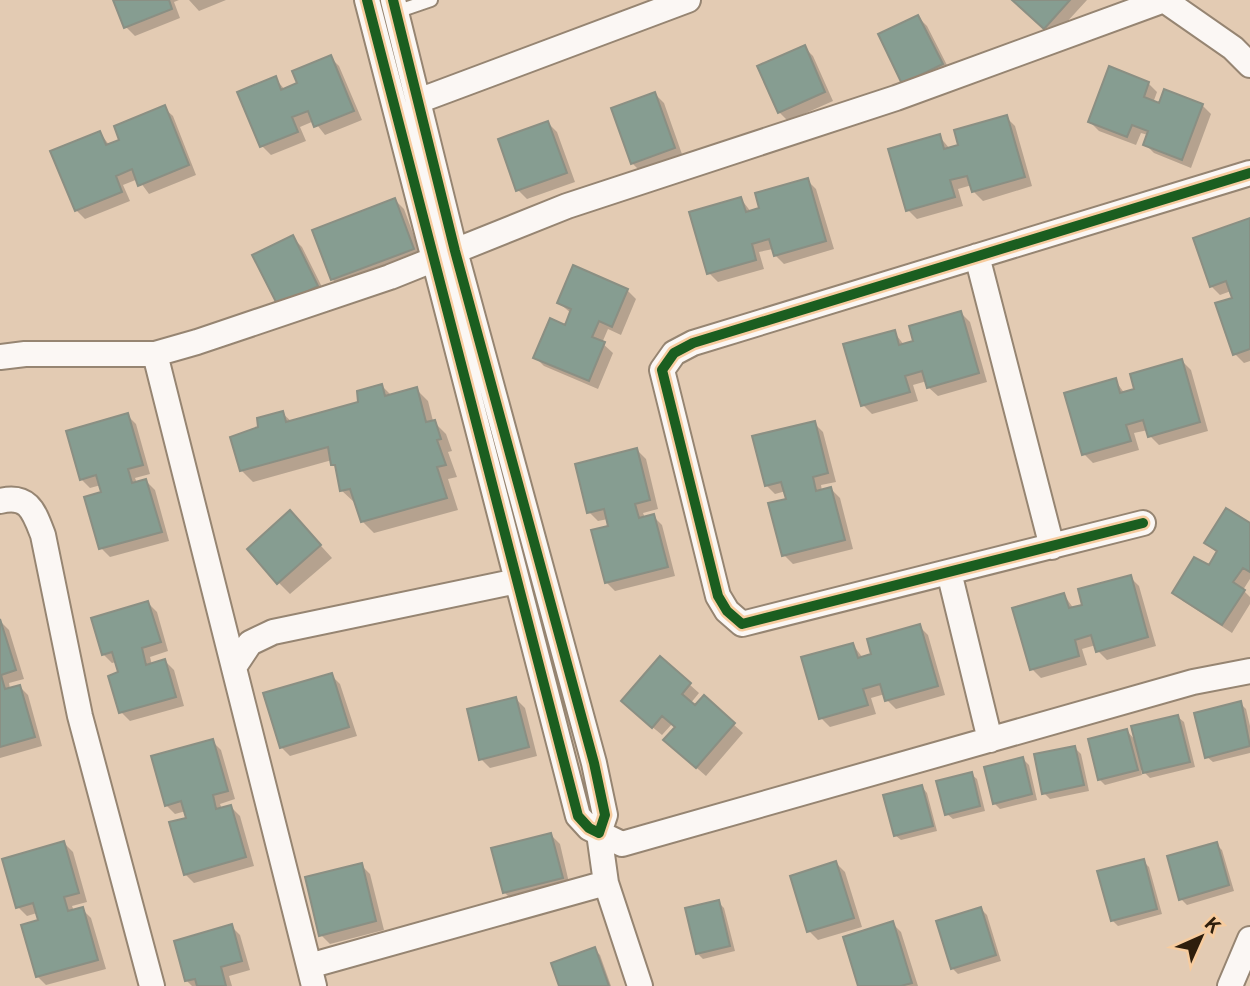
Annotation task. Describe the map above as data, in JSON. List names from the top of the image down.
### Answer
{
  "north": "top right"
}
